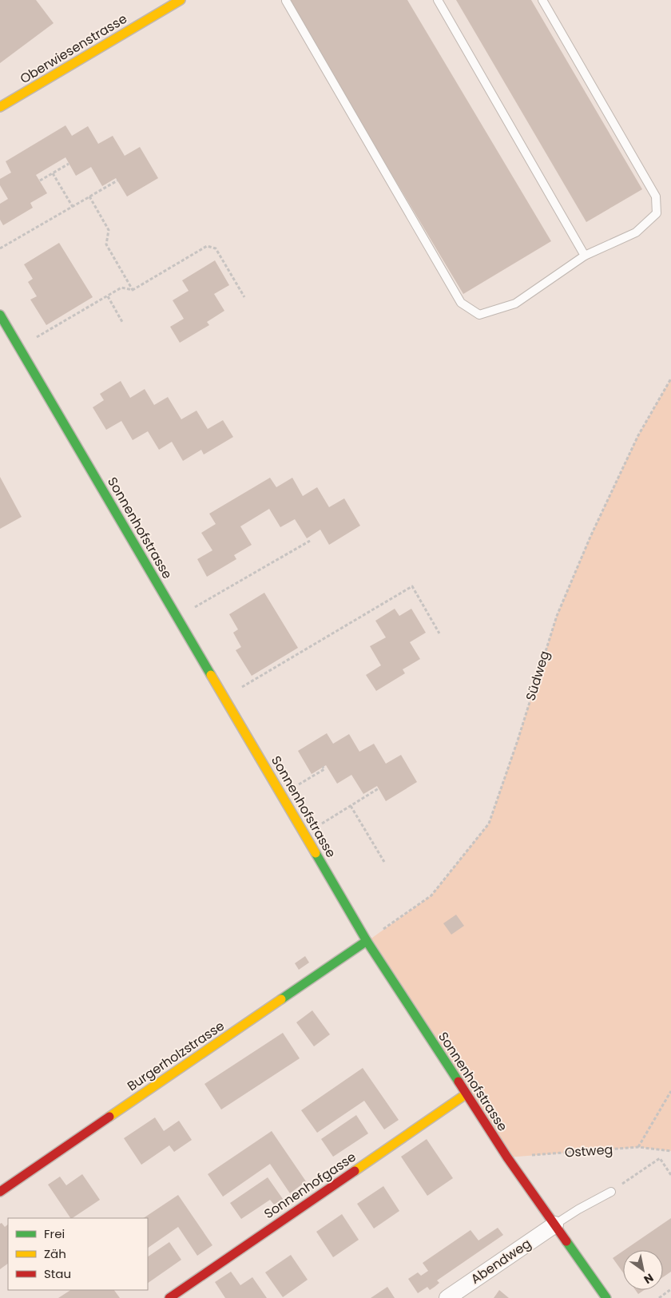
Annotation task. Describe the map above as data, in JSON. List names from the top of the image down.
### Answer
{
  "streets": {
    "street": [
      "Oberwiesenstrasse",
      "Sonnenhofstrasse",
      "Burgerholzstrasse",
      "Sonnenhofgasse",
      "Abendweg"
    ],
    "path": ["Südweg", "Ostweg"]
  },
  "crossings": [
    ["Sonnenhofstrasse", "Südweg"],
    ["Sonnenhofstrasse", "Burgerholzstrasse"],
    ["Sonnenhofstrasse", "Ostweg"],
    ["Sonnenhofstrasse", "Sonnenhofgasse"],
    ["Sonnenhofstrasse", "Abendweg"],
    ["Südweg", "Burgerholzstrasse"]
  ],
  "legend": ["Frei", "Zäh", "Stau"],
  "north": "bottom right"
}
